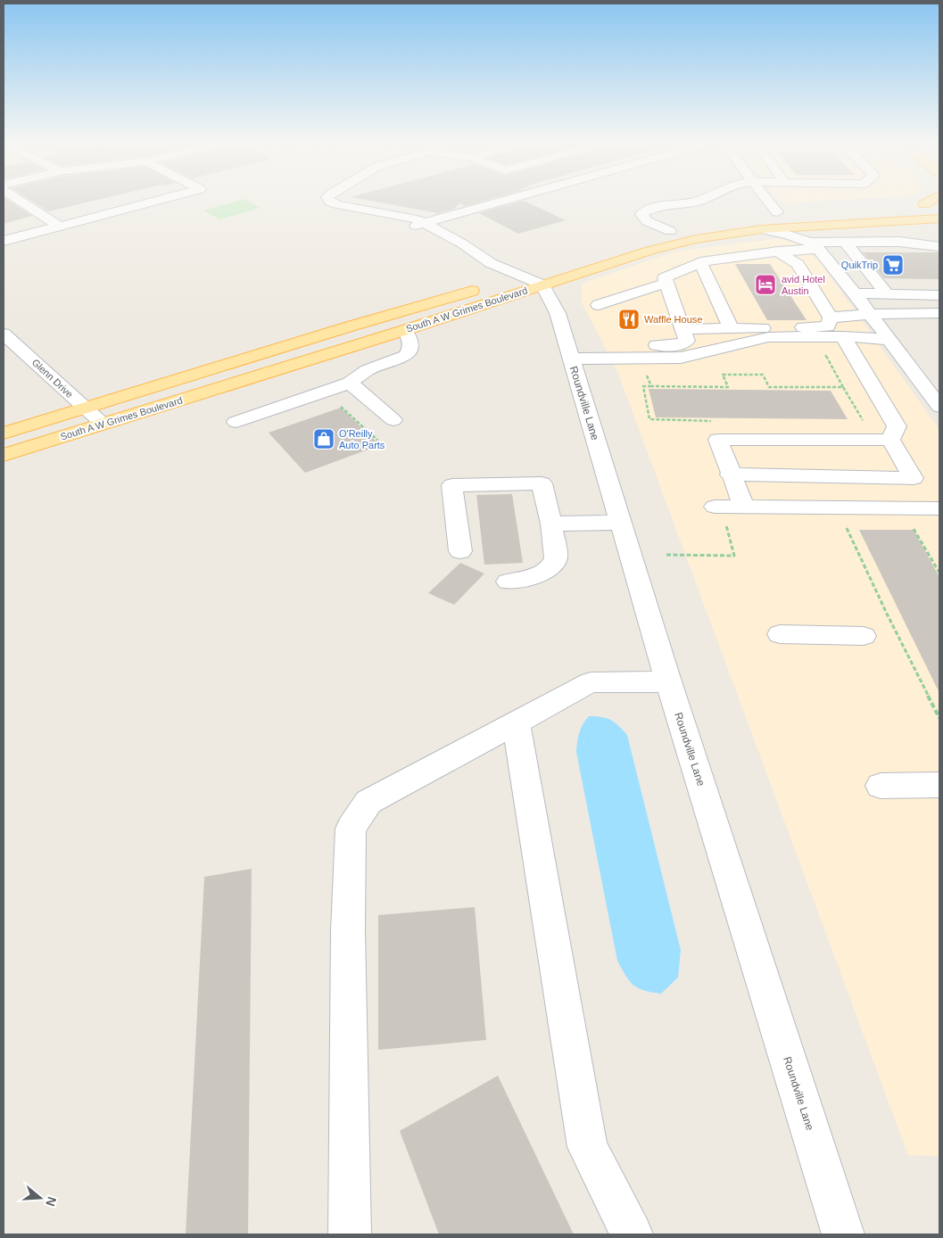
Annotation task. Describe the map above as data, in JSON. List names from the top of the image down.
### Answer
{
  "streets": {
    "main road": ["South A W Grimes Boulevard"],
    "street": ["Glenn Drive", "Roundville Lane"]
  },
  "crossings": [
    ["South A W Grimes Boulevard", "Glenn Drive"],
    ["South A W Grimes Boulevard", "Roundville Lane"]
  ],
  "places": {
    "supermarket": ["QuikTrip"],
    "hotel": ["avid Hotel Austin"],
    "restaurant": ["Waffle House"],
    "shop": ["O'Reilly Auto Parts"]
  },
  "north": "right"
}
